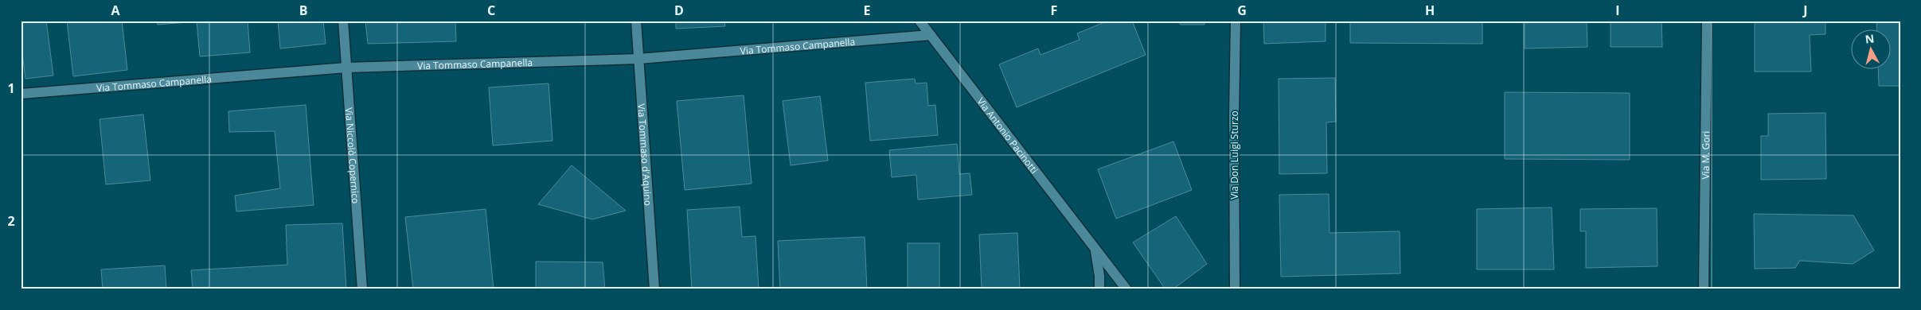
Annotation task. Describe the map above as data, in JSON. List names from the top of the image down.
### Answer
{
  "streets": {
    "street": [
      "Via Tommaso Campanella",
      "Via Antonio Pacinotti",
      "Via Niccolò Copernico",
      "Via Tommaso d'Aquino",
      "Via Don Luigi Sturzo",
      "Via M. Gori"
    ]
  },
  "crossings": [
    ["Via Tommaso Campanella", "Via Antonio Pacinotti"],
    ["Via Tommaso Campanella", "Via Niccolò Copernico"],
    ["Via Tommaso Campanella", "Via Tommaso d'Aquino"]
  ],
  "north": "top",
  "grid": {
    "columns": [
      "A",
      "B",
      "C",
      "D",
      "E",
      "F",
      "G",
      "H",
      "I",
      "J"
    ],
    "rows": ["1", "2"]
  }
}
